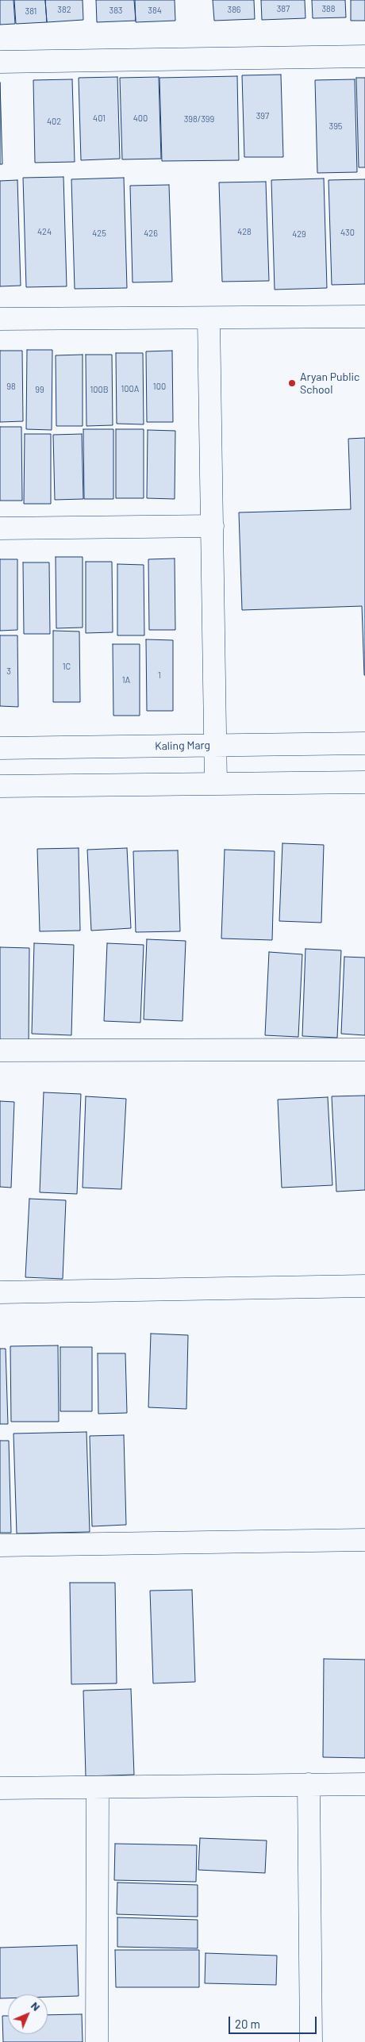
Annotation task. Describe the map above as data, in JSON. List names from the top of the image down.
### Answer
{
  "streets": {
    "street": ["Kaling Marg"]
  },
  "places": ["Aryan Public School"],
  "house_numbers": [
    "387",
    "388",
    "382",
    "386",
    "383",
    "384",
    "381",
    "397",
    "401",
    "400",
    "398/399",
    "402",
    "395",
    "424",
    "428",
    "430",
    "425",
    "426",
    "429",
    "98",
    "100",
    "100A",
    "99",
    "100B",
    "1C",
    "3",
    "1",
    "1A"
  ],
  "scale_bar": "20 m",
  "north": "top right"
}
